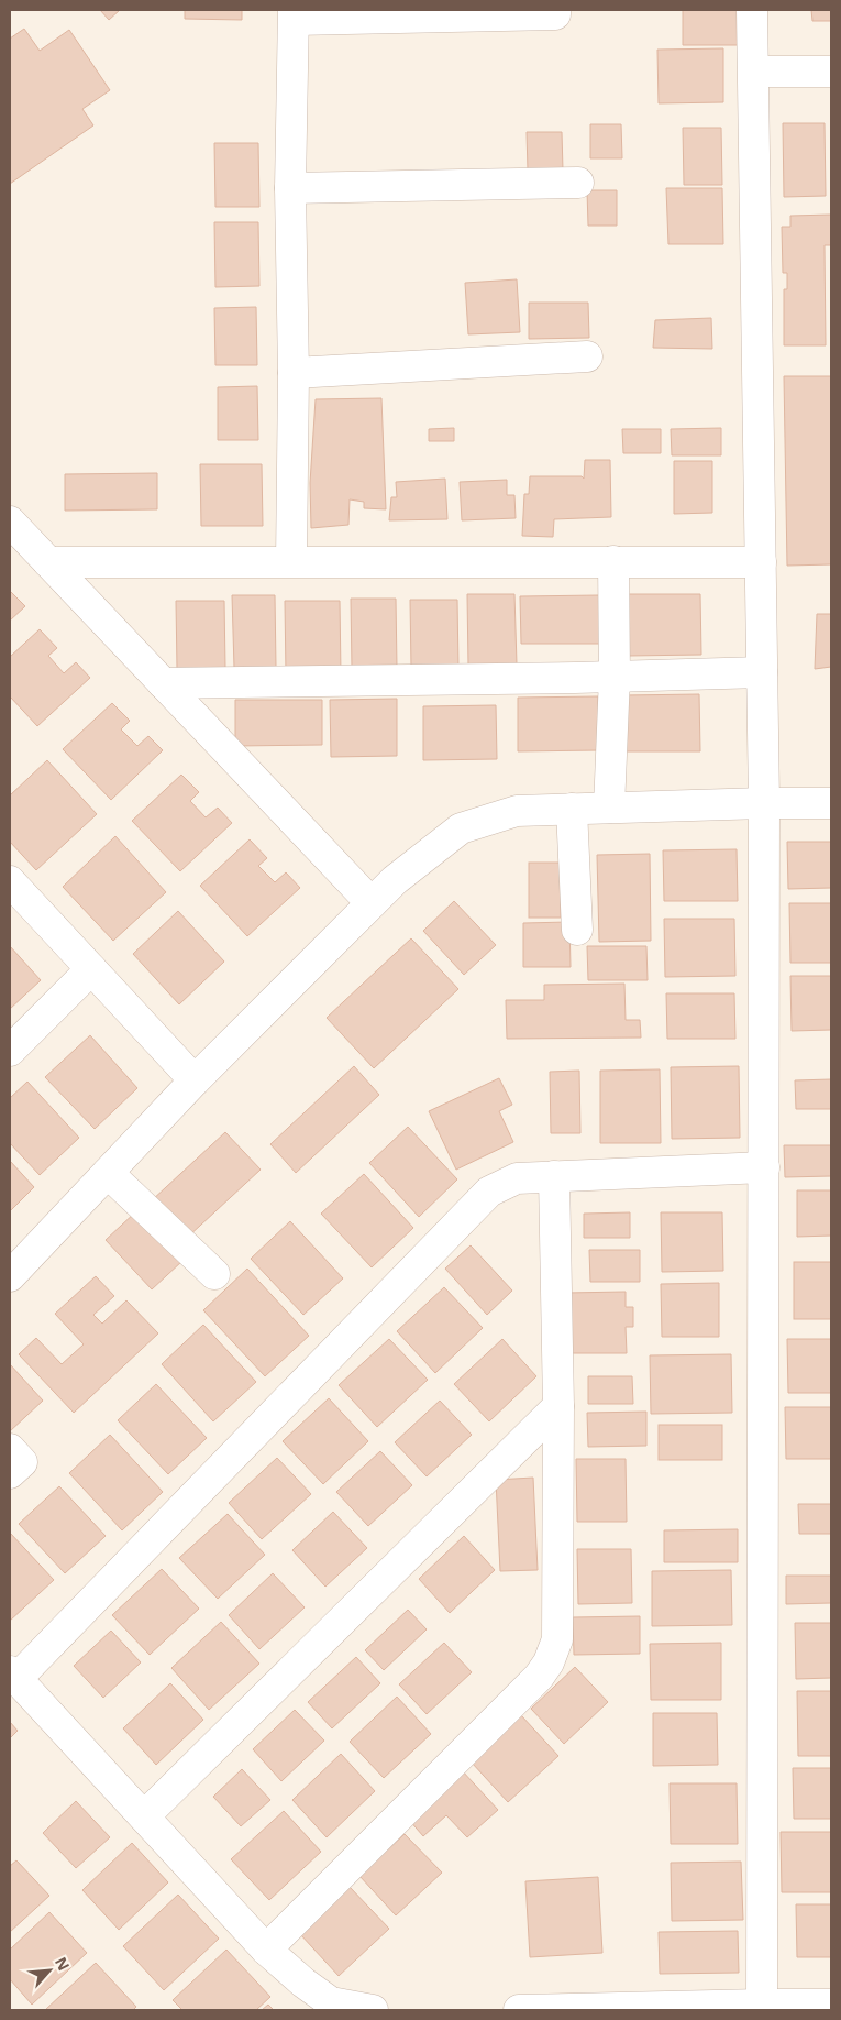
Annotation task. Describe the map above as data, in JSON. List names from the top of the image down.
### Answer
{
  "north": "top right"
}
